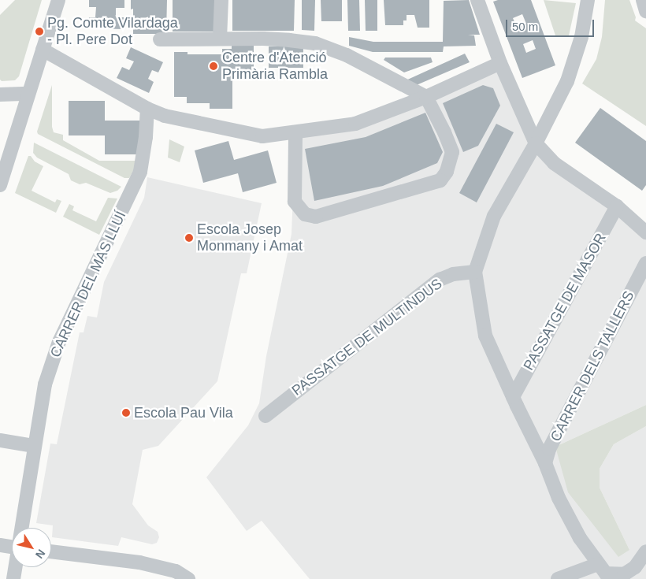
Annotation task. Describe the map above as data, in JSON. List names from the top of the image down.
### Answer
{
  "streets": {
    "street": [
      "CARRER DEL MAS LLUÍ",
      "PASSATGE DE MASOR",
      "PASSATGE DE MULTINDUS",
      "CARRER DELS TALLERS"
    ]
  },
  "places": [
    "Pg. Comte Vilardaga - Pl. Pere Dot",
    "Centre d'Atenció Primària Rambla",
    "Escola Josep Monmany i Amat",
    "Escola Pau Vila"
  ],
  "scale_bar": "50 m",
  "north": "bottom right"
}
